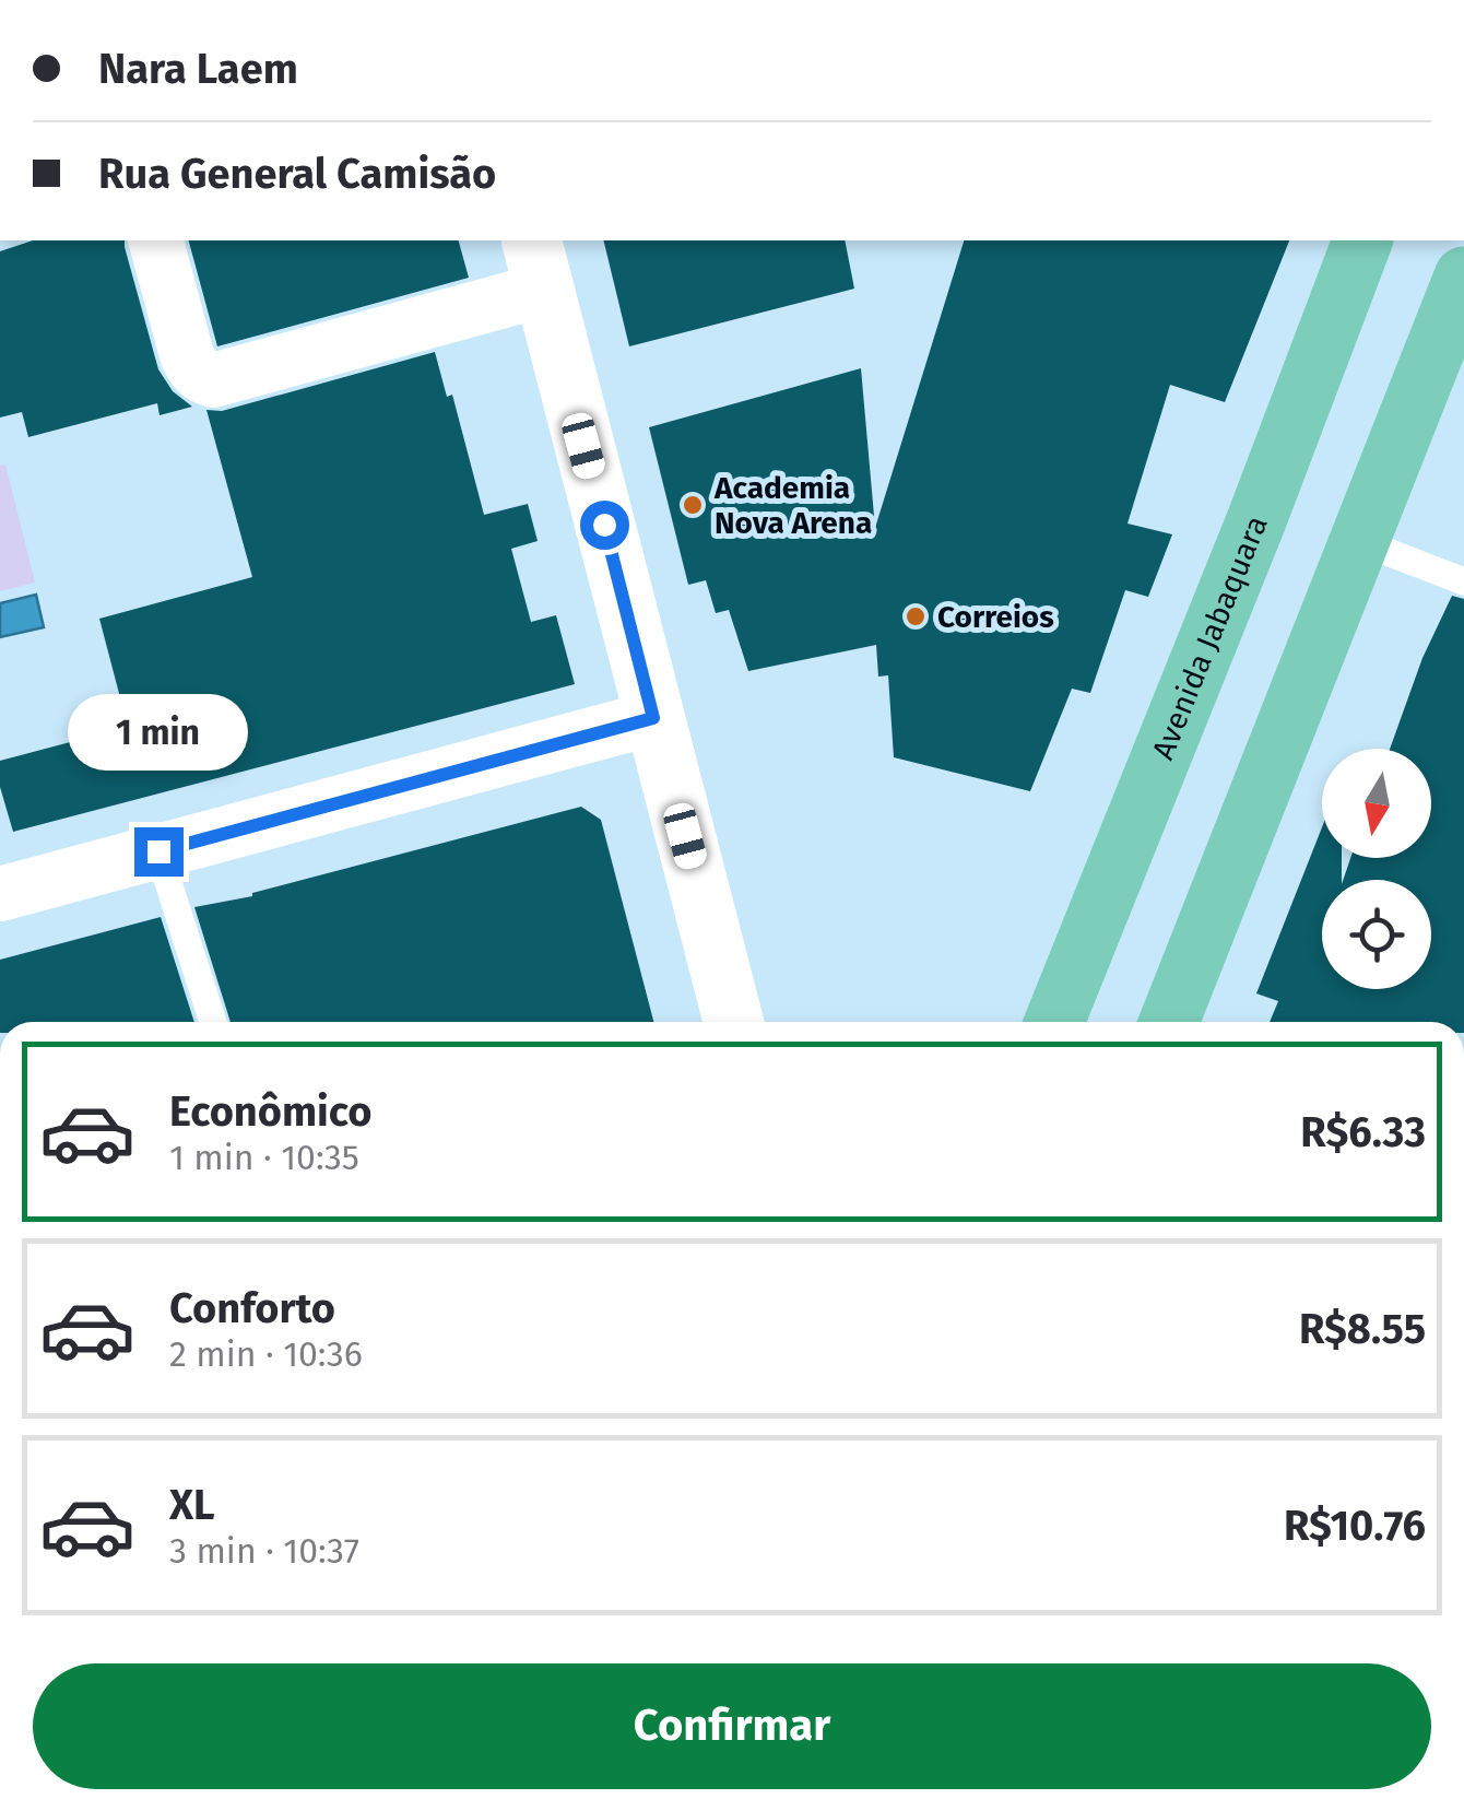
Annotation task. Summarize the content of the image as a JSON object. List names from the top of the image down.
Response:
{
  "streets": {
    "main road": ["Avenida Jabaquara"]
  },
  "places": ["Academia Nova Arena", "Correios"],
  "north": "bottom",
  "page": {
    "banner": ["Nara Laem", "Rua General Camisão"],
    "bubble": "1 min",
    "list": [
      {
        "name": "Econômico",
        "note": "1 min · 10:35",
        "value": "R$6.33"
      },
      {
        "name": "Conforto",
        "note": "2 min · 10:36",
        "value": "R$8.55"
      },
      {
        "name": "XL",
        "note": "3 min · 10:37",
        "value": "R$10.76"
      }
    ],
    "buttons": "Confirmar"
  }
}
